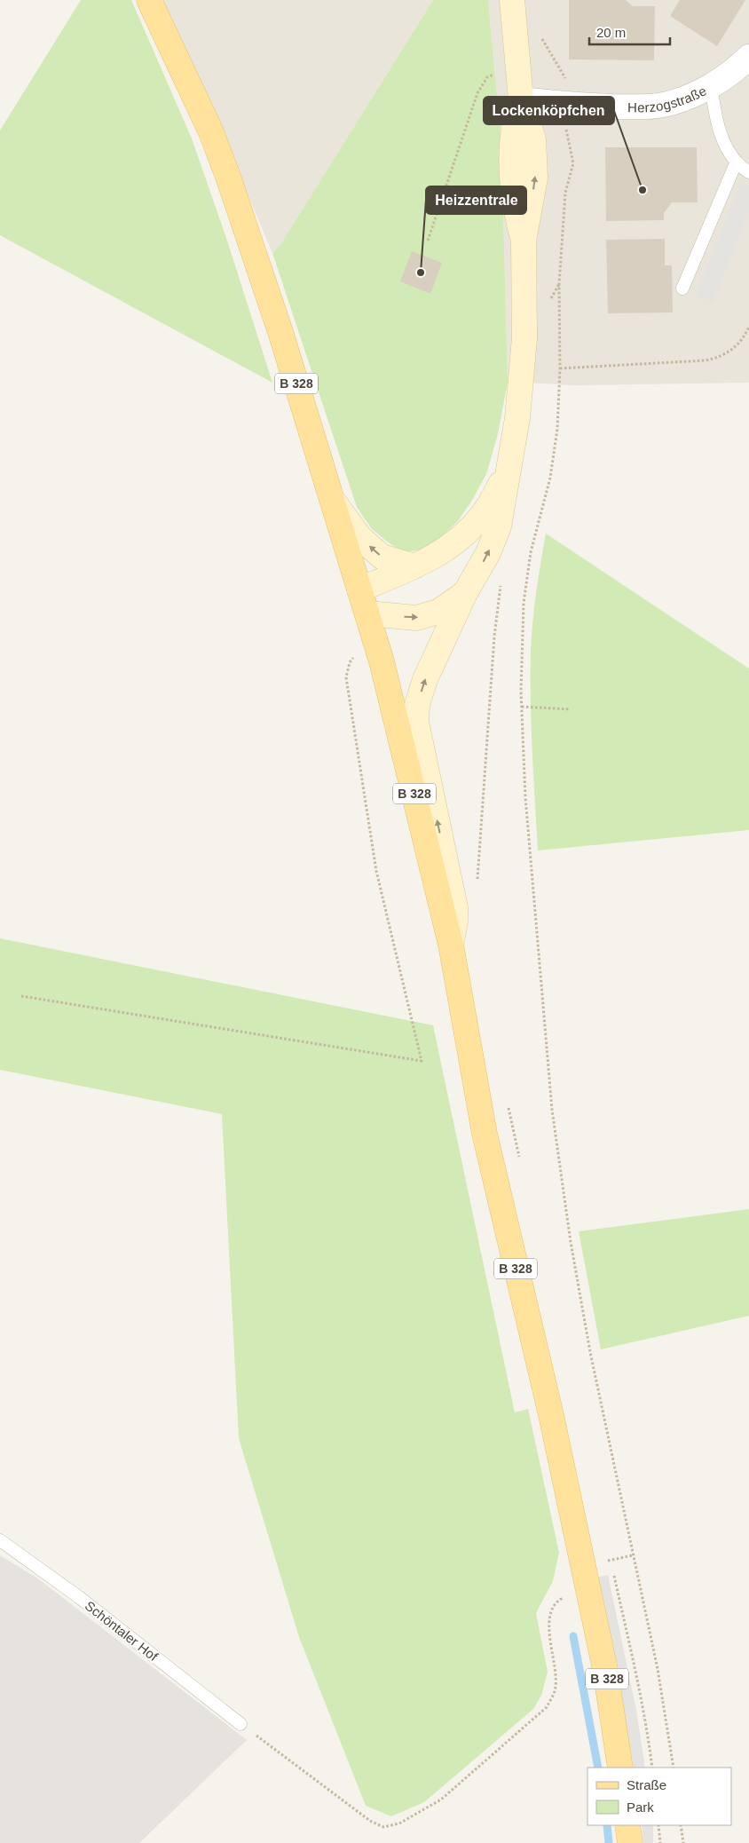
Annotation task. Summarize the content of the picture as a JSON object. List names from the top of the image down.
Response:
{
  "streets": {
    "main road": ["B 328"],
    "street": ["Herzogstraße"],
    "lane": ["Schöntaler Hof"]
  },
  "places": ["Lockenköpfchen", "Heizzentrale"],
  "legend": ["Straße", "Park"],
  "scale_bar": "20 m"
}
